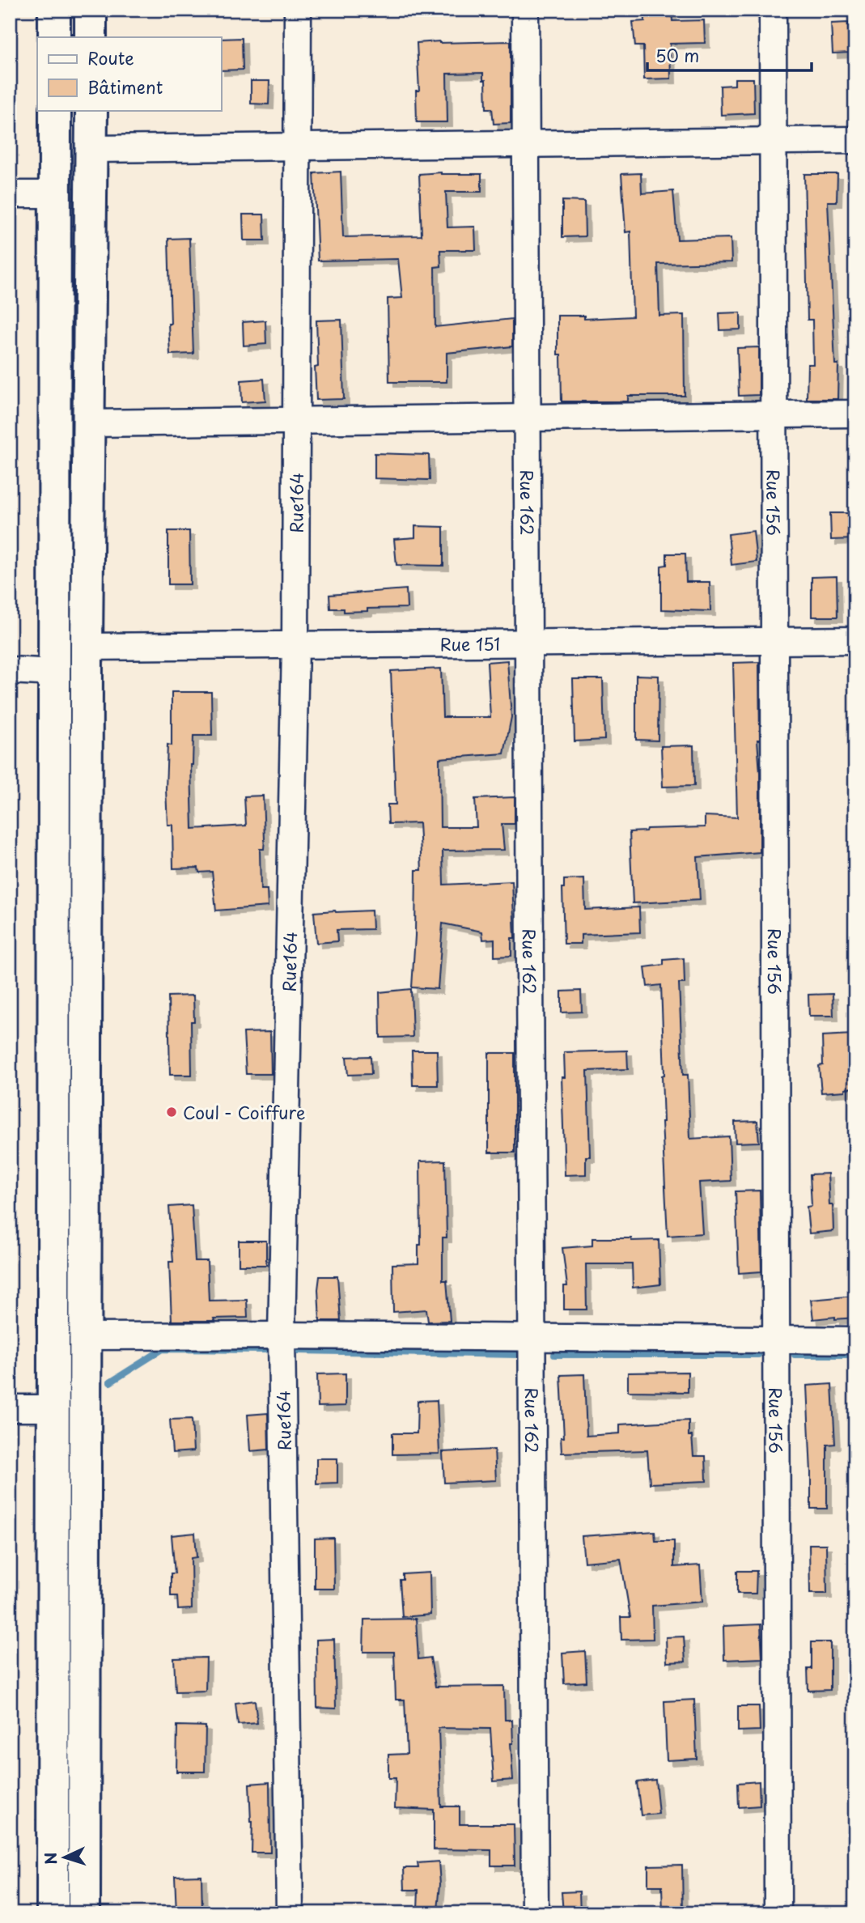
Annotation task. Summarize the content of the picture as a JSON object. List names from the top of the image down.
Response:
{
  "streets": {
    "street": [
      "Rue164",
      "Rue 162",
      "Rue 156",
      "Rue 151"
    ]
  },
  "crossings": [
    ["Rue164", "Rue 151"],
    ["Rue 162", "Rue 151"],
    ["Rue 156", "Rue 151"]
  ],
  "places": ["Coul - Coiffure"],
  "legend": ["Route", "Bâtiment"],
  "scale_bar": "50 m",
  "north": "left"
}
